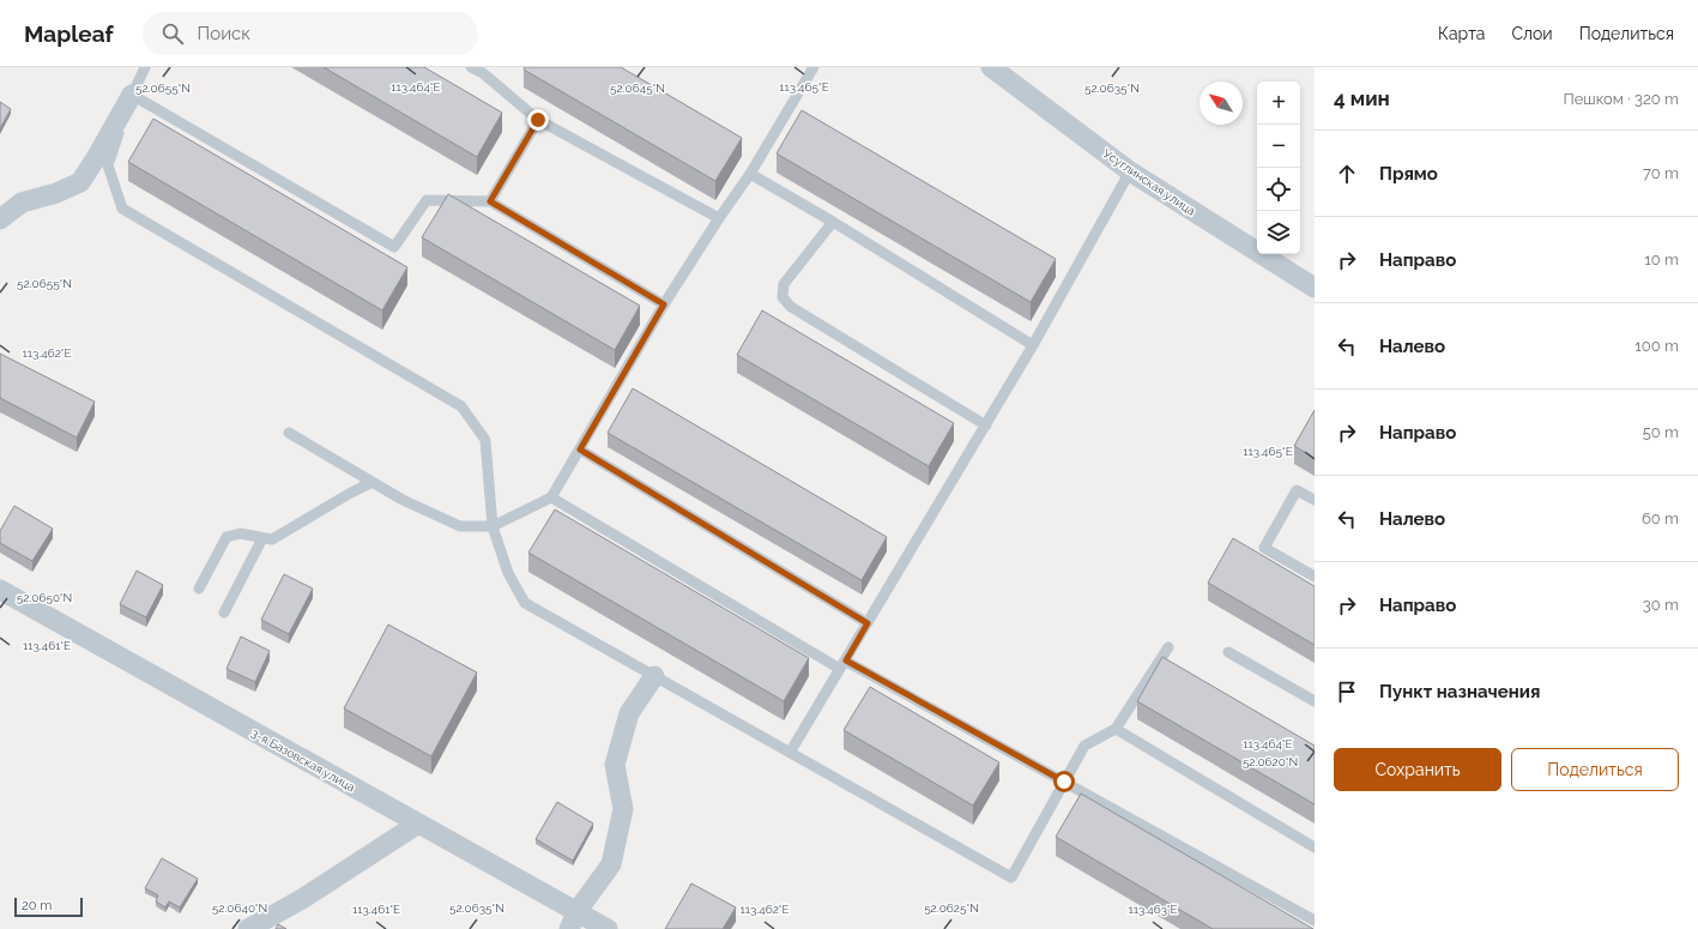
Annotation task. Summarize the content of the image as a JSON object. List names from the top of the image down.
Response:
{
  "streets": {
    "street": ["Усуглинская улица", "3-я Базовская улица"]
  },
  "scale_bar": "20 m",
  "north": "top left",
  "page": {
    "header": "Mapleaf",
    "search": "Поиск",
    "nav": ["Карта", "Слои", "Поделиться"],
    "heading": ["4 мин", "Пешком · 320 m"],
    "map_buttons": ["+", "−"],
    "list": [
      ["Прямо", "70 m"],
      ["Направо", "10 m"],
      ["Налево", "100 m"],
      ["Направо", "50 m"],
      ["Налево", "60 m"],
      ["Направо", "30 m"],
      "Пункт назначения"
    ],
    "buttons": ["Сохранить", "Поделиться"],
    "scale": "20 m"
  },
  "coordinates": [
    "113.464°E",
    "113.465°E",
    "52.0655°N",
    "52.0645°N",
    "52.0635°N",
    "113.462°E",
    "52.0650°N",
    "113.461°E",
    "52.0620°N",
    "52.0640°N",
    "52.0625°N",
    "113.463°E"
  ]
}
